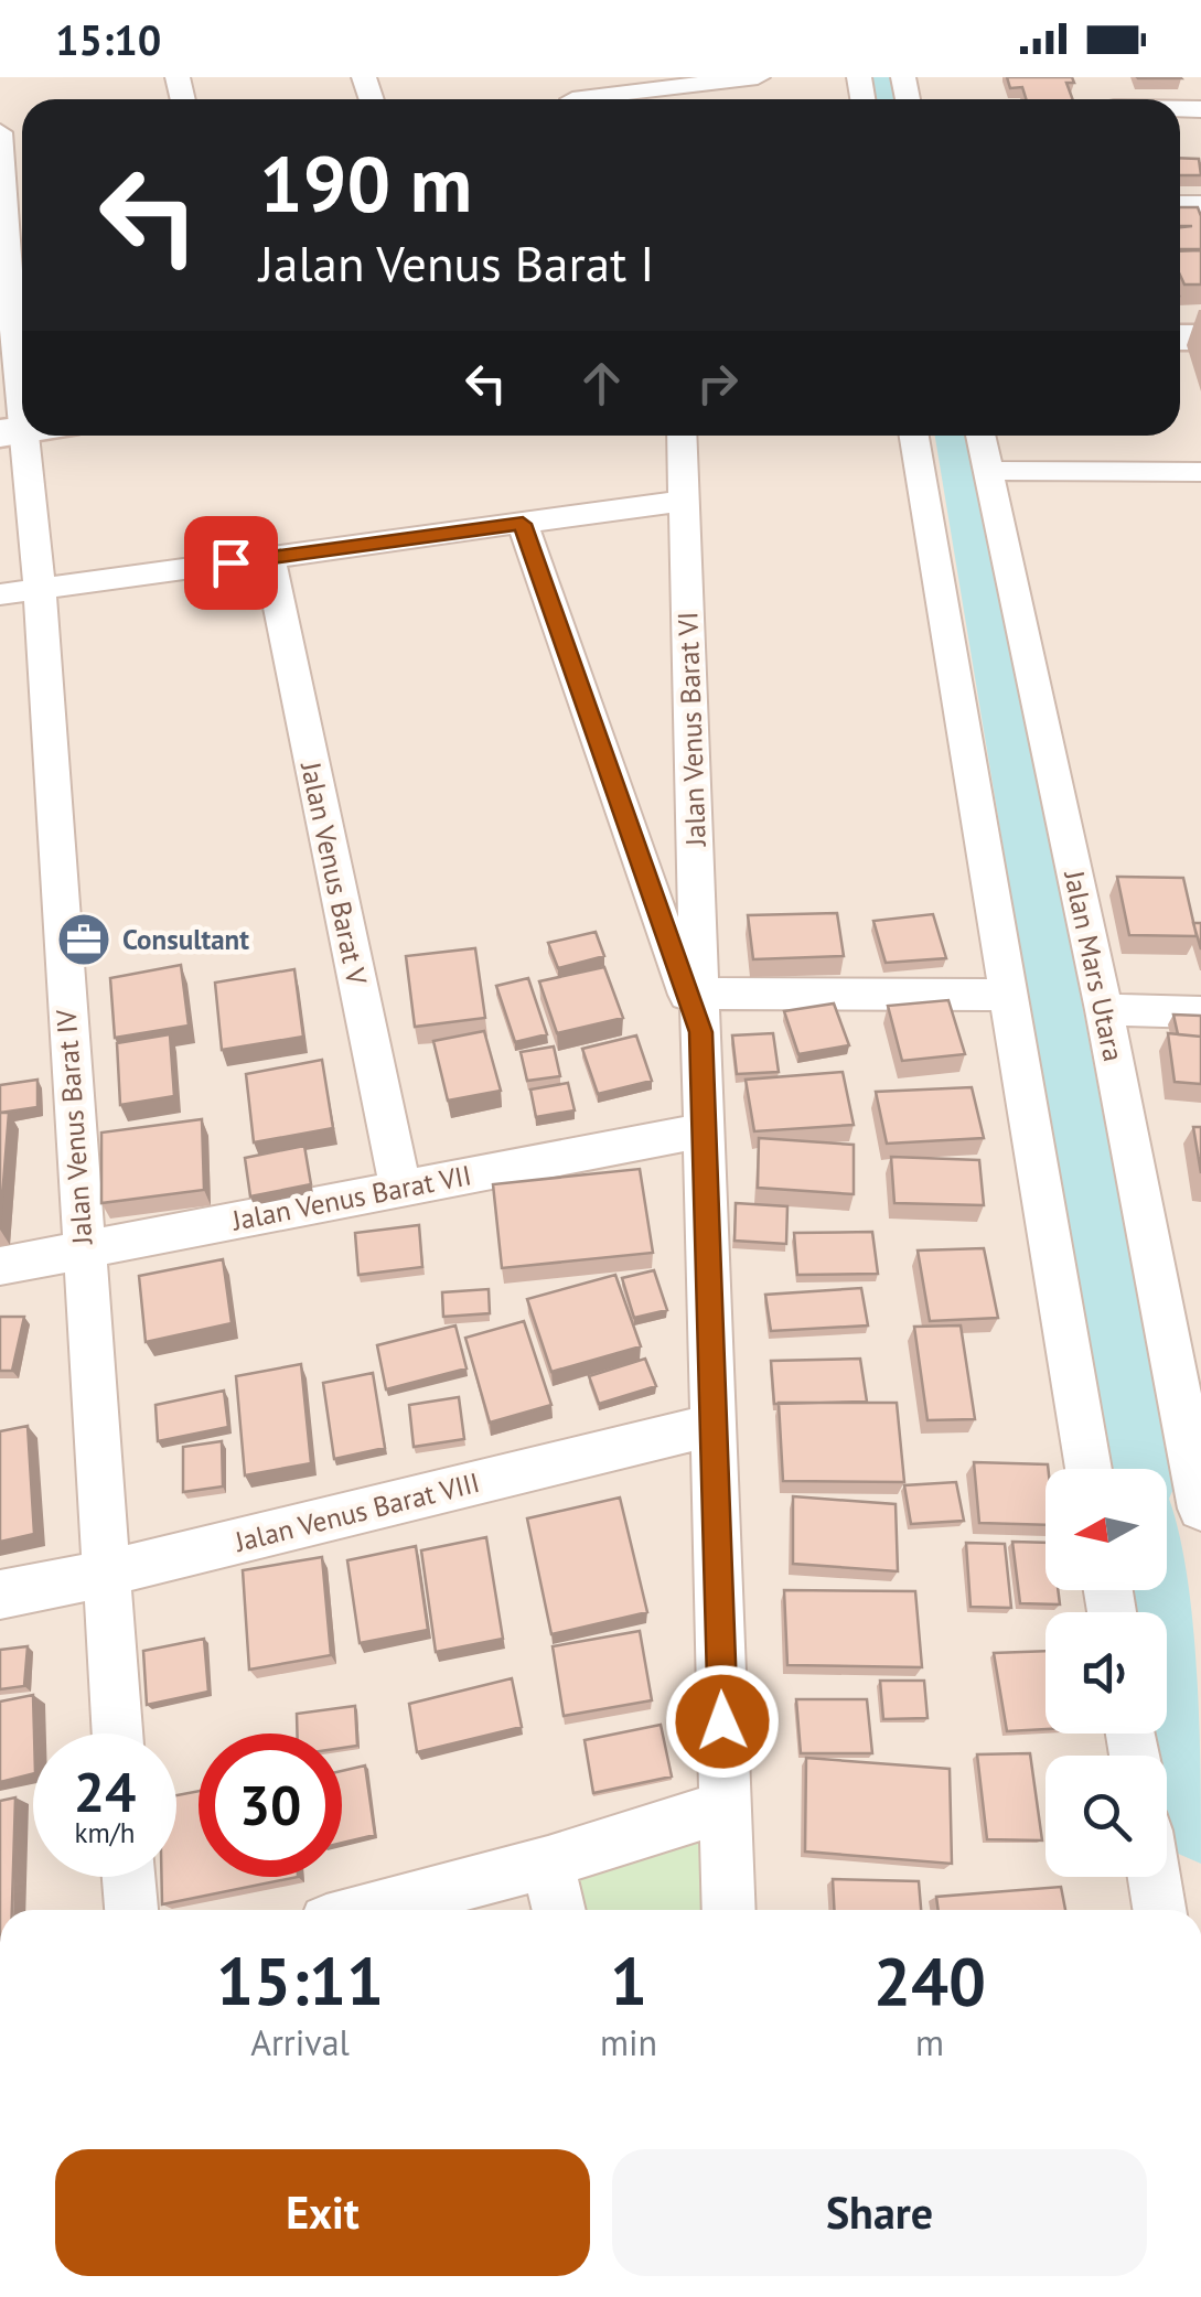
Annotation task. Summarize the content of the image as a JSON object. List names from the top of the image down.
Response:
{
  "streets": {
    "street": [
      "Jalan Venus Barat VI",
      "Jalan Venus Barat V",
      "Jalan Mars Utara",
      "Jalan Venus Barat IV",
      "Jalan Venus Barat VII",
      "Jalan Venus Barat VIII"
    ]
  },
  "crossings": [
    ["Jalan Venus Barat VI", "Jalan Venus Barat VII"],
    ["Jalan Venus Barat VI", "Jalan Venus Barat VIII"],
    ["Jalan Venus Barat V", "Jalan Venus Barat VII"],
    ["Jalan Venus Barat IV", "Jalan Venus Barat VII"],
    ["Jalan Venus Barat IV", "Jalan Venus Barat VIII"]
  ],
  "places": {
    "office": ["Consultant"]
  },
  "north": "left",
  "page": {
    "status": "15:10",
    "turn": ["190 m", "Jalan Venus Barat I"],
    "speed": "24 km/h",
    "limit": "30",
    "eta": [
      "15:11",
      "Arrival",
      "1",
      "min",
      "240",
      "m"
    ],
    "buttons": ["Exit", "Share"]
  }
}
